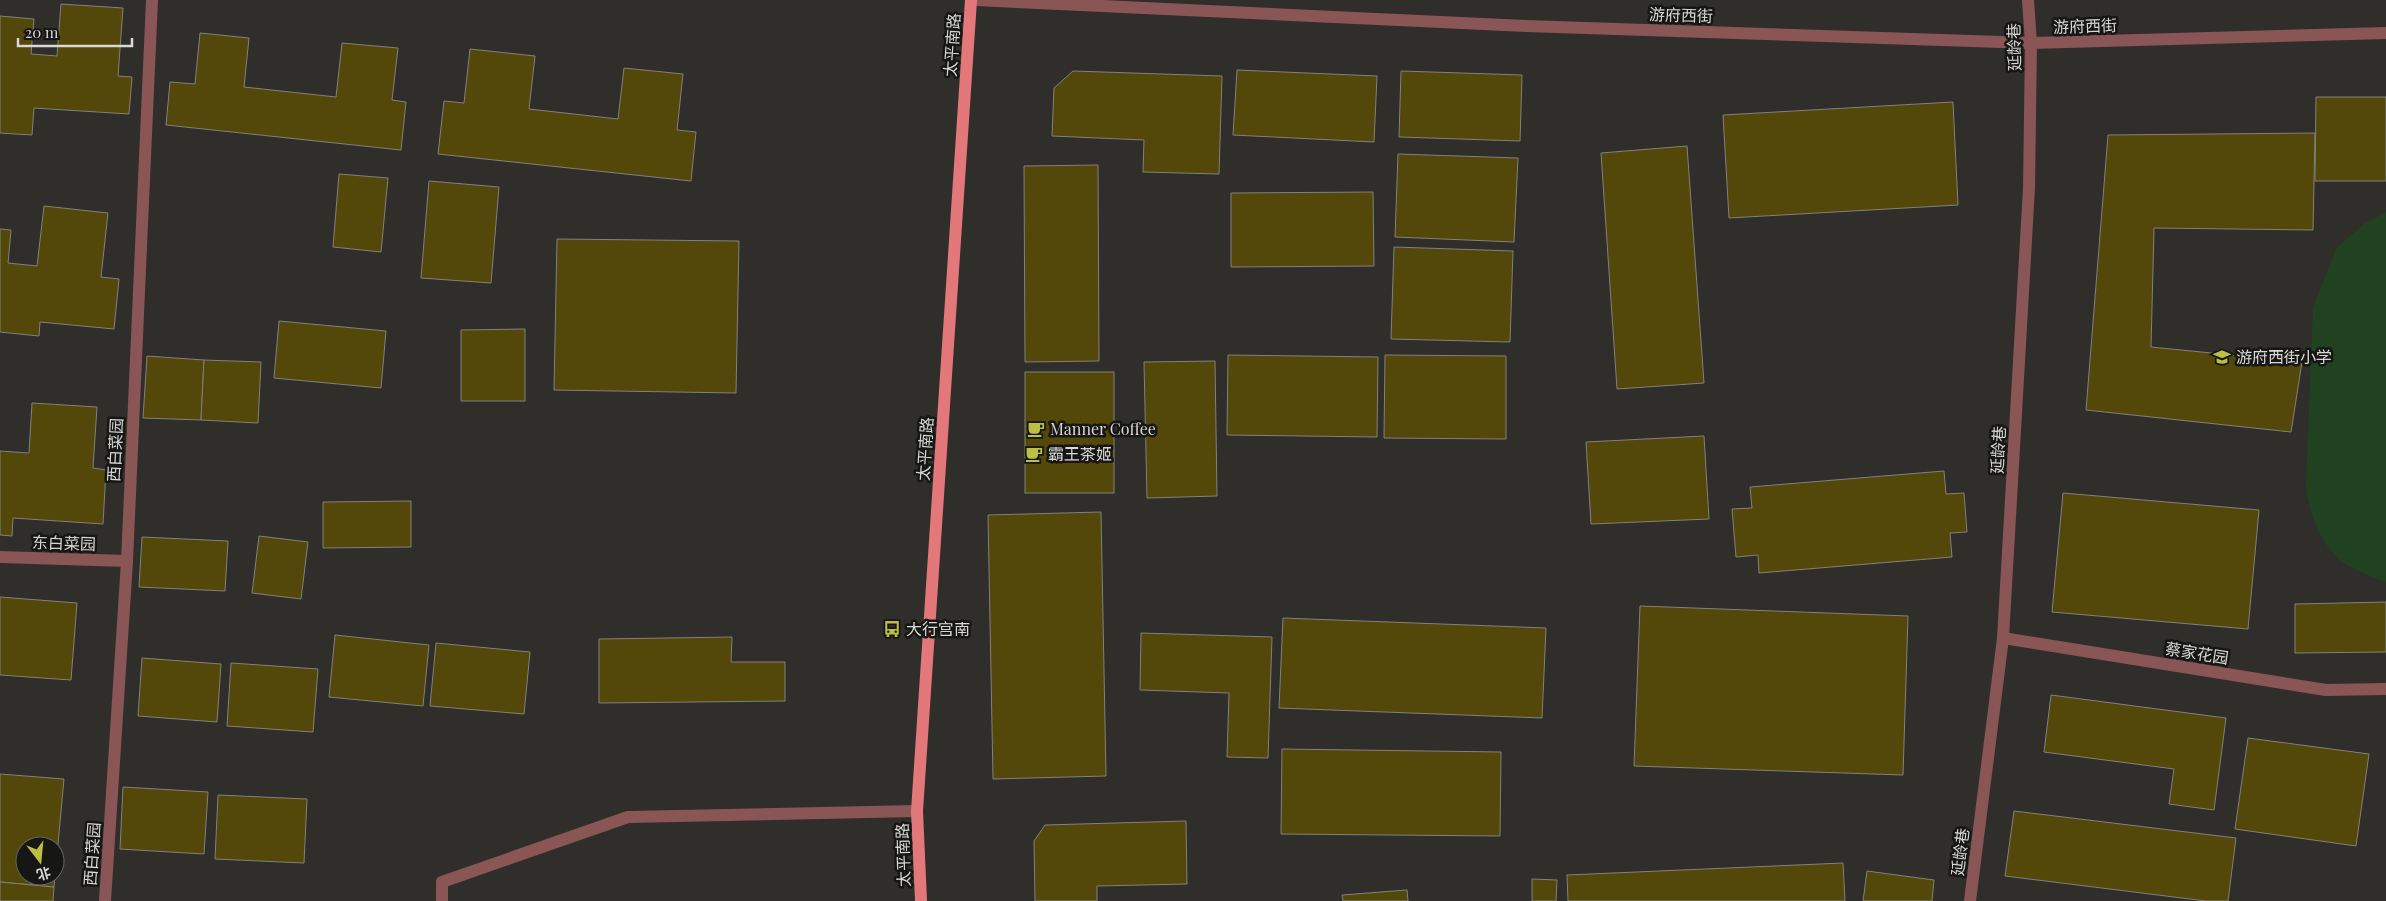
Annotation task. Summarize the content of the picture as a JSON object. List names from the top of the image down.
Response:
{
  "streets": {
    "main road": ["太平南路"],
    "street": [
      "游府西街",
      "延龄巷",
      "西白菜园",
      "东白菜园",
      "蔡家花园"
    ]
  },
  "crossings": [
    ["游府西街", "延龄巷"],
    ["延龄巷", "蔡家花园"],
    ["西白菜园", "东白菜园"]
  ],
  "places": {
    "school or university": ["游府西街小学"],
    "cafe": ["Manner Coffee", "霸王茶姬"],
    "bus stop": ["大行宫南"]
  },
  "scale_bar": "20 m",
  "north": "bottom"
}
